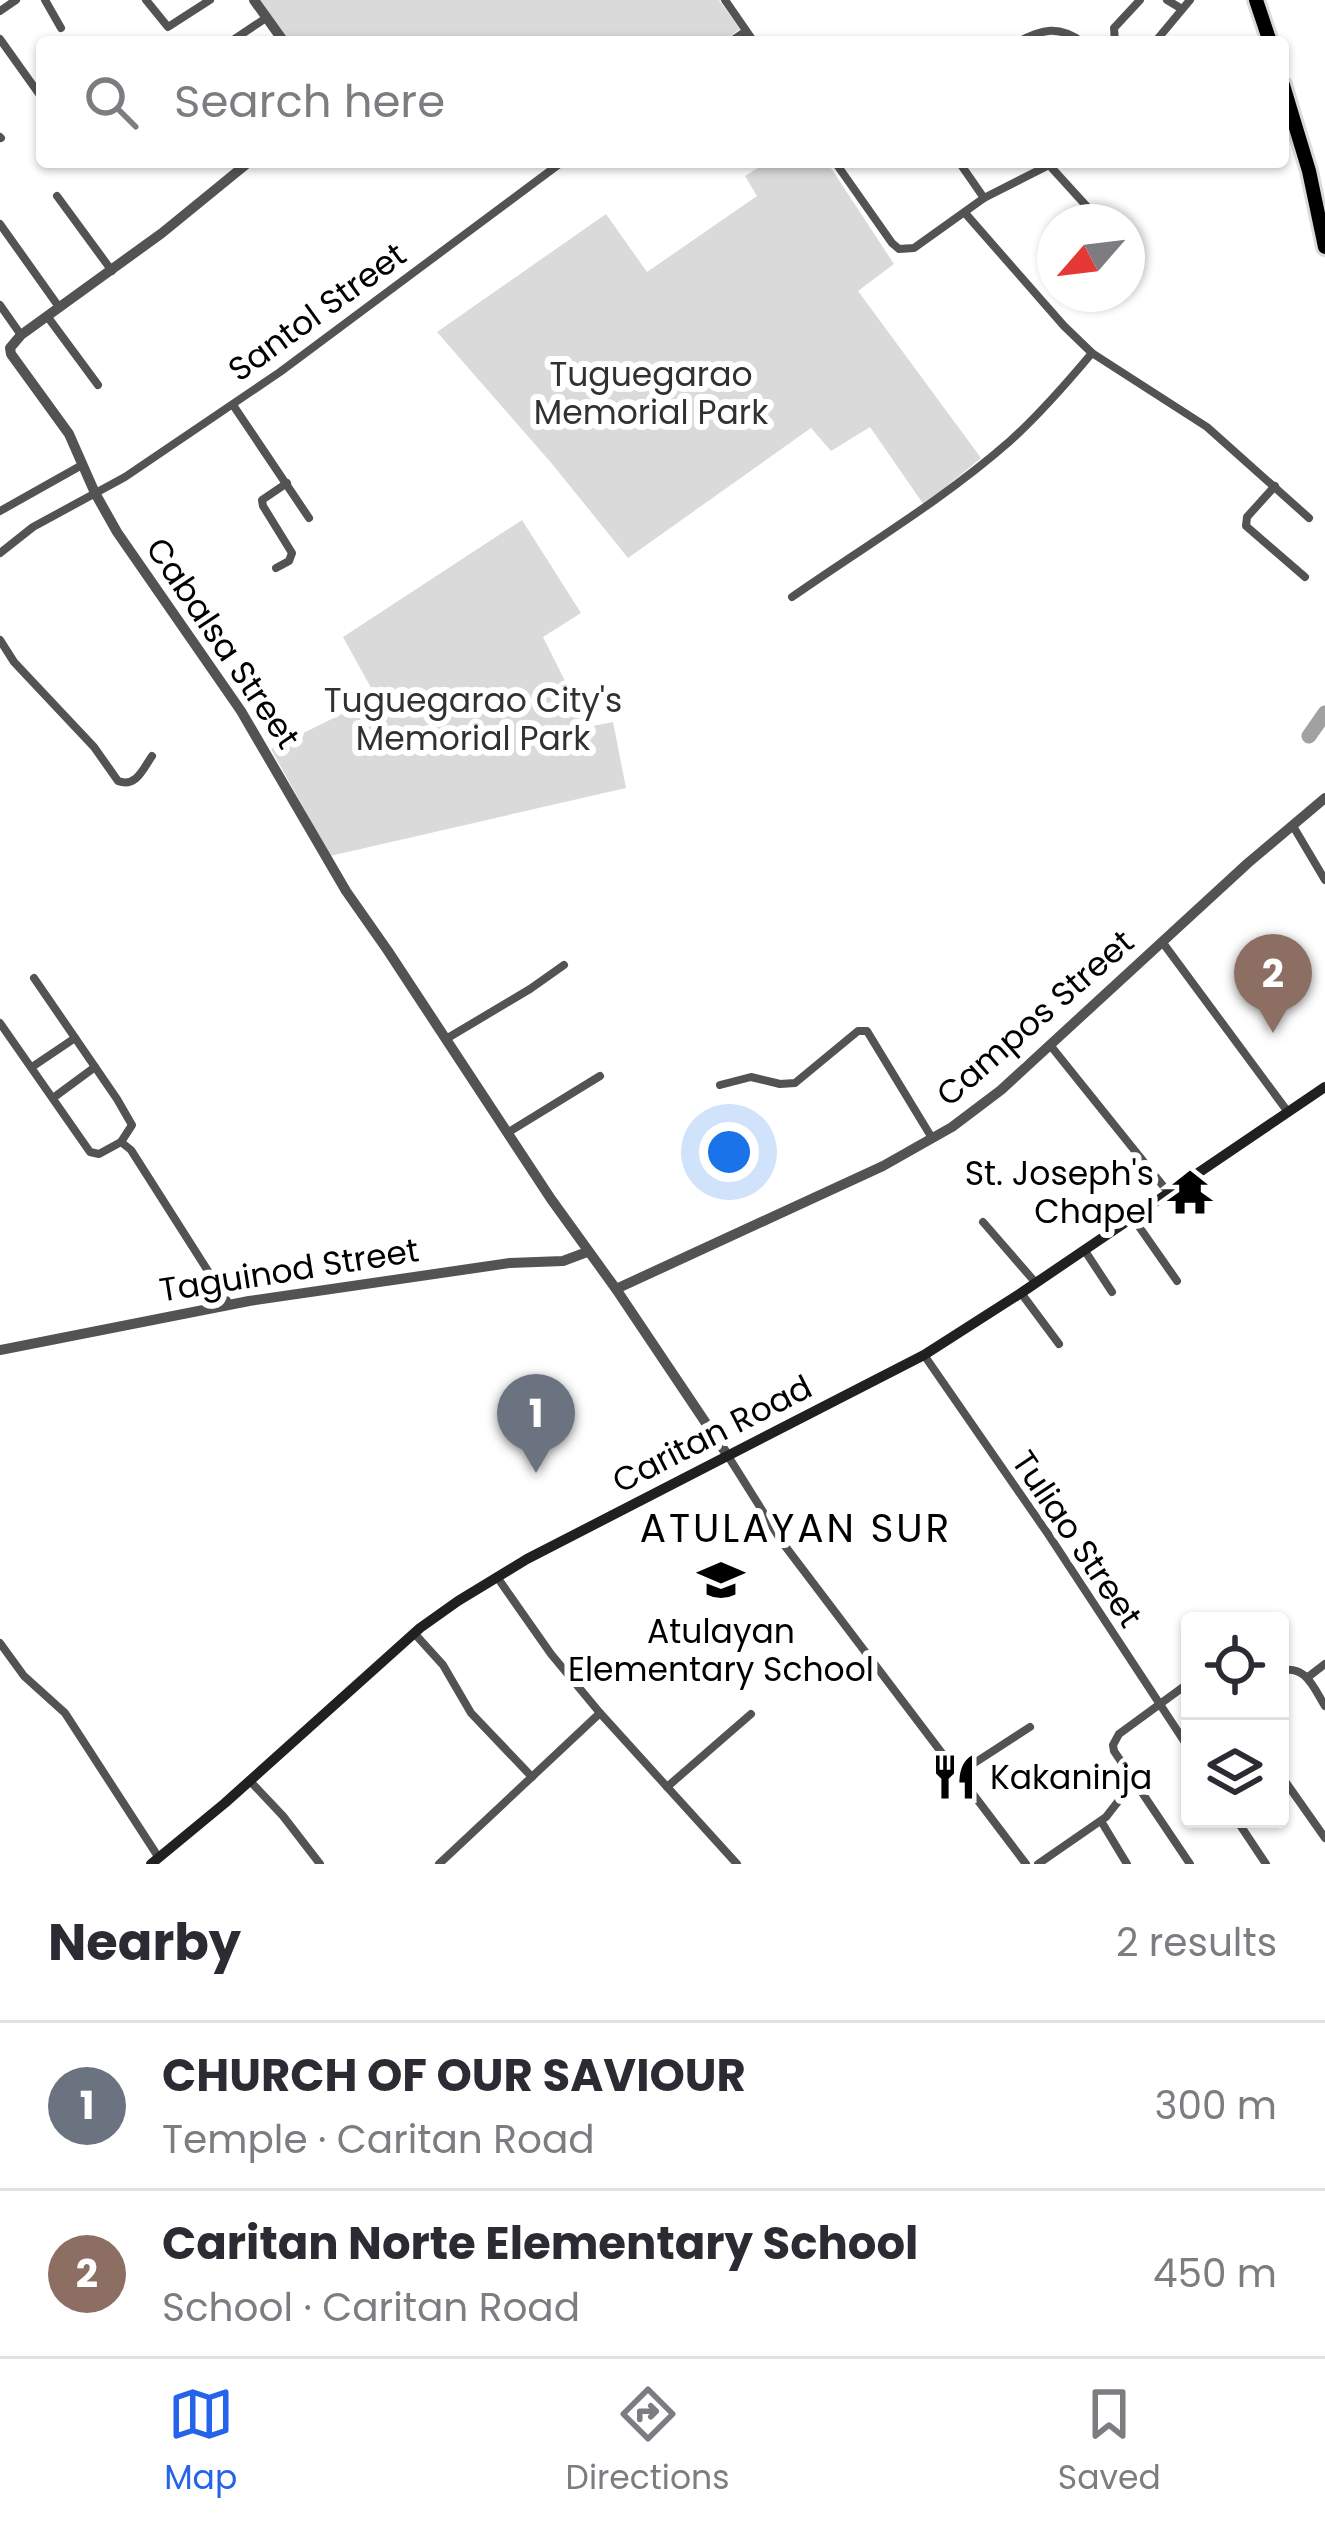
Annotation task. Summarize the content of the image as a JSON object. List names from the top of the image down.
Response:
{
  "streets": {
    "main road": ["Caritan Road"],
    "street": [
      "Santol Street",
      "Cabalsa Street",
      "Campos Street",
      "Taguinod Street",
      "Tuliao Street"
    ]
  },
  "crossings": [
    ["Santol Street", "Cabalsa Street"],
    ["Cabalsa Street", "Campos Street"],
    ["Cabalsa Street", "Taguinod Street"],
    ["Cabalsa Street", "Caritan Road"],
    ["Caritan Road", "Tuliao Street"]
  ],
  "districts": ["ATULAYAN SUR"],
  "parks": ["Tuguegarao Memorial Park", "Tuguegarao City's Memorial Park"],
  "places": {
    "temple": ["St. Joseph's Chapel"],
    "school or university": ["Atulayan Elementary School"],
    "restaurant": ["Kakaninja"]
  },
  "north": "bottom left",
  "page": {
    "search": "Search here",
    "pins": ["2", "1"],
    "heading": ["Nearby", "2 results"],
    "list": [
      {
        "mark": "1",
        "name": "CHURCH OF OUR SAVIOUR",
        "note": "Temple · Caritan Road",
        "value": "300 m"
      },
      {
        "mark": "2",
        "name": "Caritan Norte Elementary School",
        "note": "School · Caritan Road",
        "value": "450 m"
      }
    ],
    "nav": ["Map", "Directions", "Saved"]
  }
}
